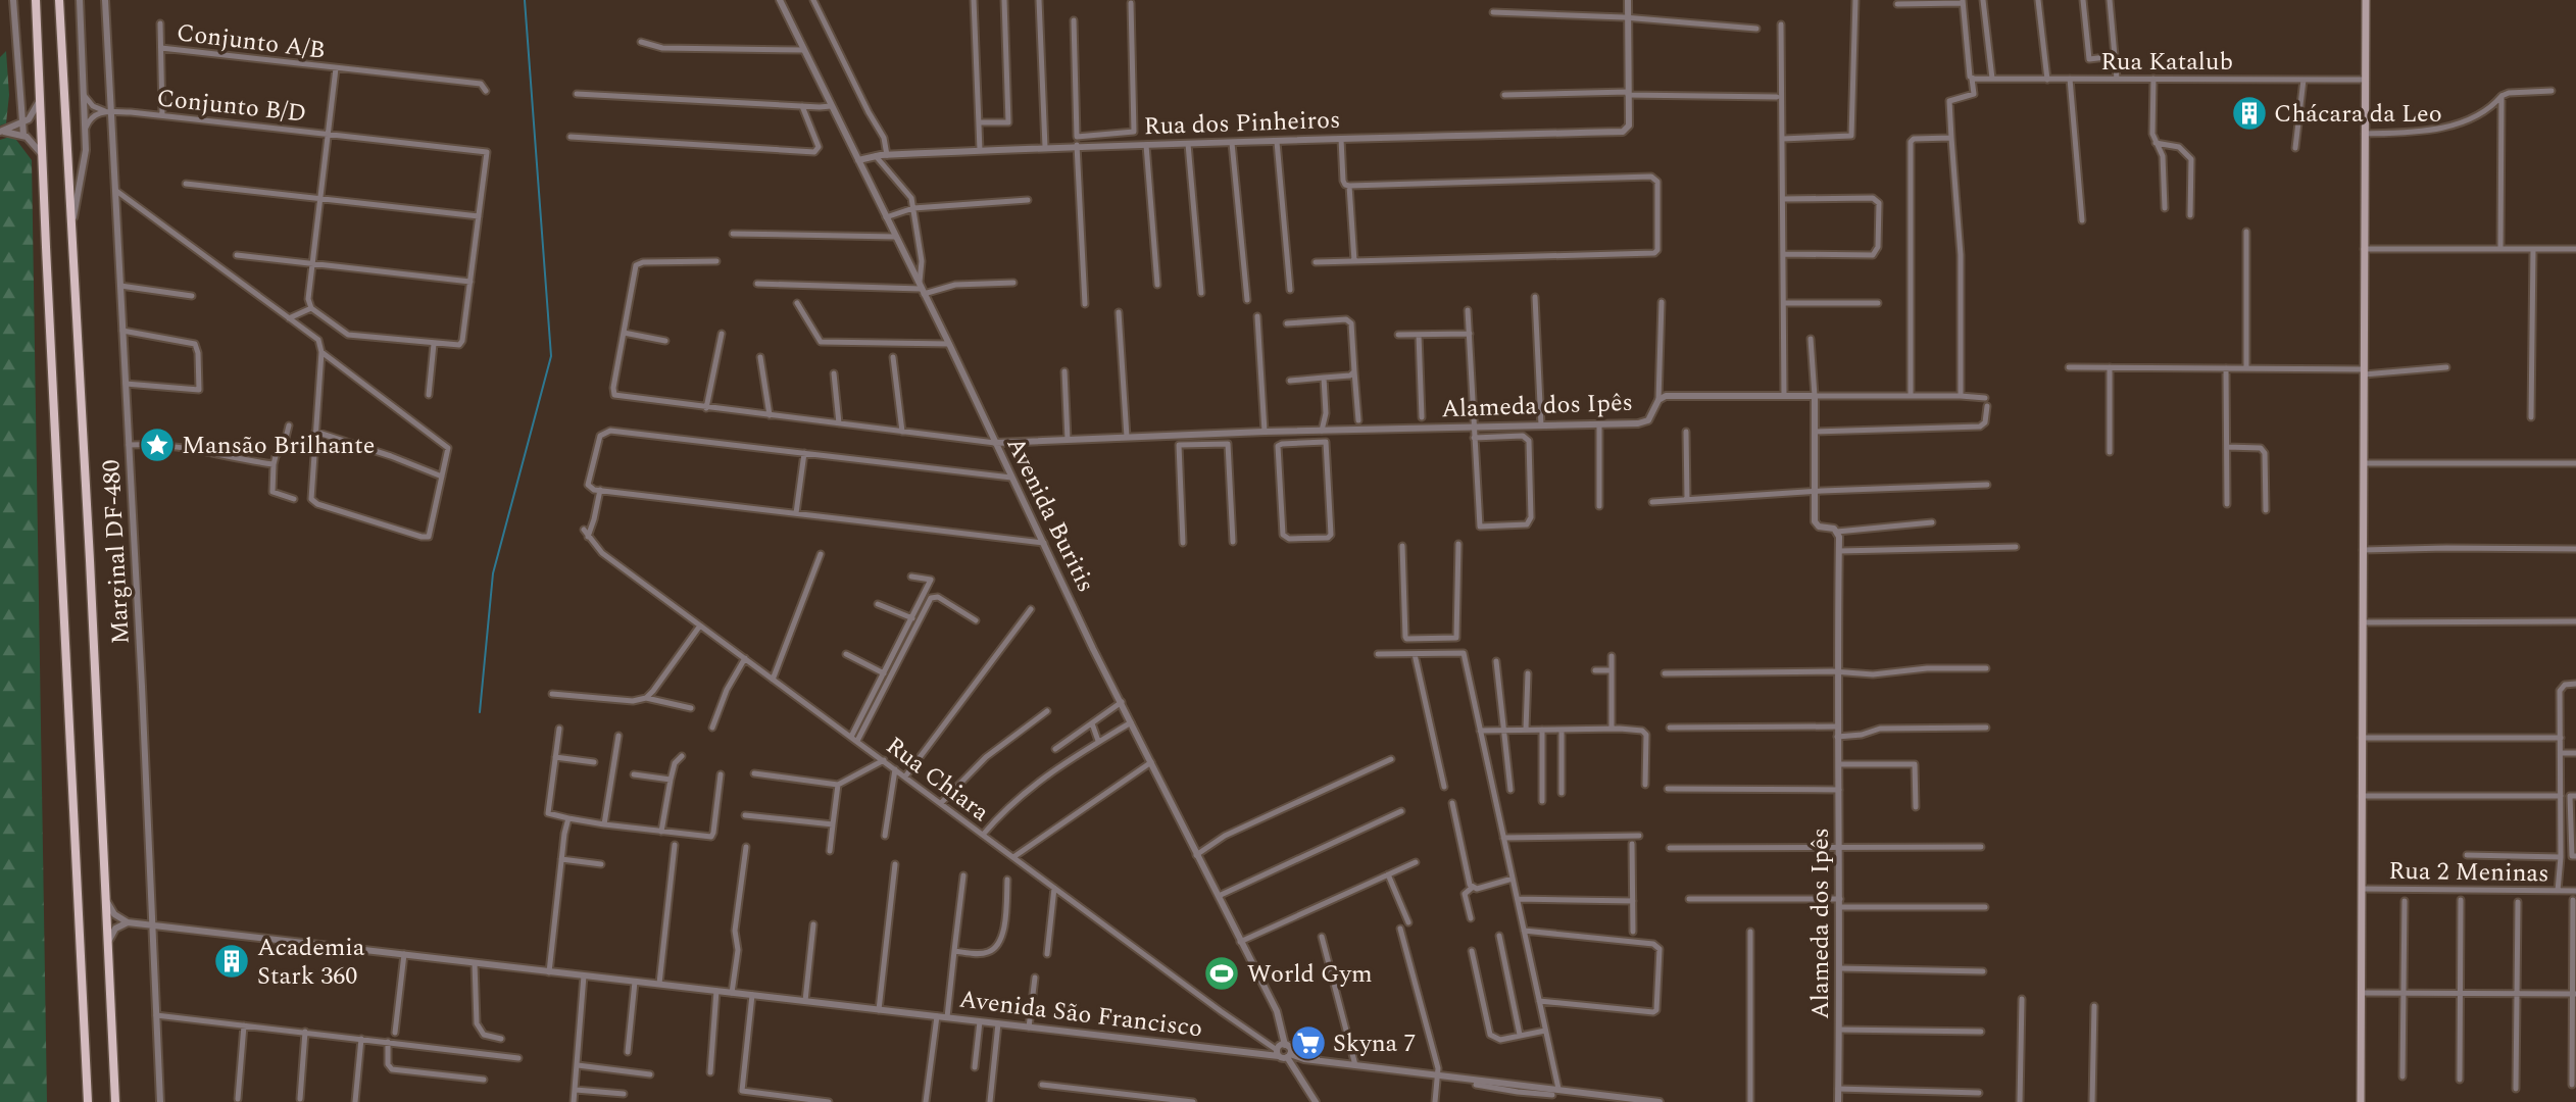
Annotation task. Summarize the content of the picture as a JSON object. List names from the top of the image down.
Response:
{
  "streets": {
    "street": [
      "Conjunto A/B",
      "Rua Katalub",
      "Conjunto B/D",
      "Rua dos Pinheiros",
      "Alameda dos Ipês",
      "Avenida Buritis",
      "Marginal DF-480",
      "Rua Chiara",
      "Rua 2 Meninas",
      "Avenida São Francisco"
    ]
  },
  "crossings": [
    ["Conjunto B/D", "Marginal DF-480"],
    ["Rua dos Pinheiros", "Avenida Buritis"],
    ["Alameda dos Ipês", "Avenida Buritis"],
    ["Avenida Buritis", "Avenida São Francisco"],
    ["Marginal DF-480", "Avenida São Francisco"],
    ["Rua Chiara", "Avenida São Francisco"]
  ],
  "places": {
    "building": ["Chácara da Leo", "Academia Stark 360"],
    "place": ["Mansão Brilhante"],
    "sports": ["World Gym"],
    "supermarket": ["Skyna 7"]
  }
}
